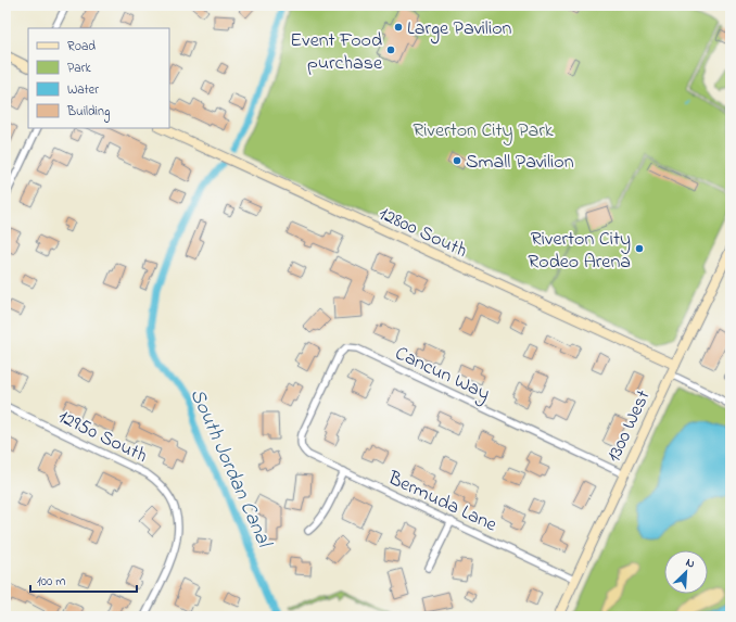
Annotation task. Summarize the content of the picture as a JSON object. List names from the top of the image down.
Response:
{
  "streets": {
    "street": [
      "12800 South",
      "Cancun Way",
      "1300 West",
      "12950 South",
      "Bermuda Lane"
    ]
  },
  "crossings": [
    ["12800 South", "1300 West"],
    ["Cancun Way", "1300 West"],
    ["Cancun Way", "Bermuda Lane"],
    ["1300 West", "Bermuda Lane"]
  ],
  "water": ["South Jordan Canal"],
  "parks": ["Riverton City Park"],
  "places": [
    "Large Pavilion",
    "Event Food purchase",
    "Small Pavilion",
    "Riverton City Rodeo Arena"
  ],
  "legend": [
    "Road",
    "Park",
    "Water",
    "Building"
  ],
  "scale_bar": "100 m",
  "north": "top right"
}
